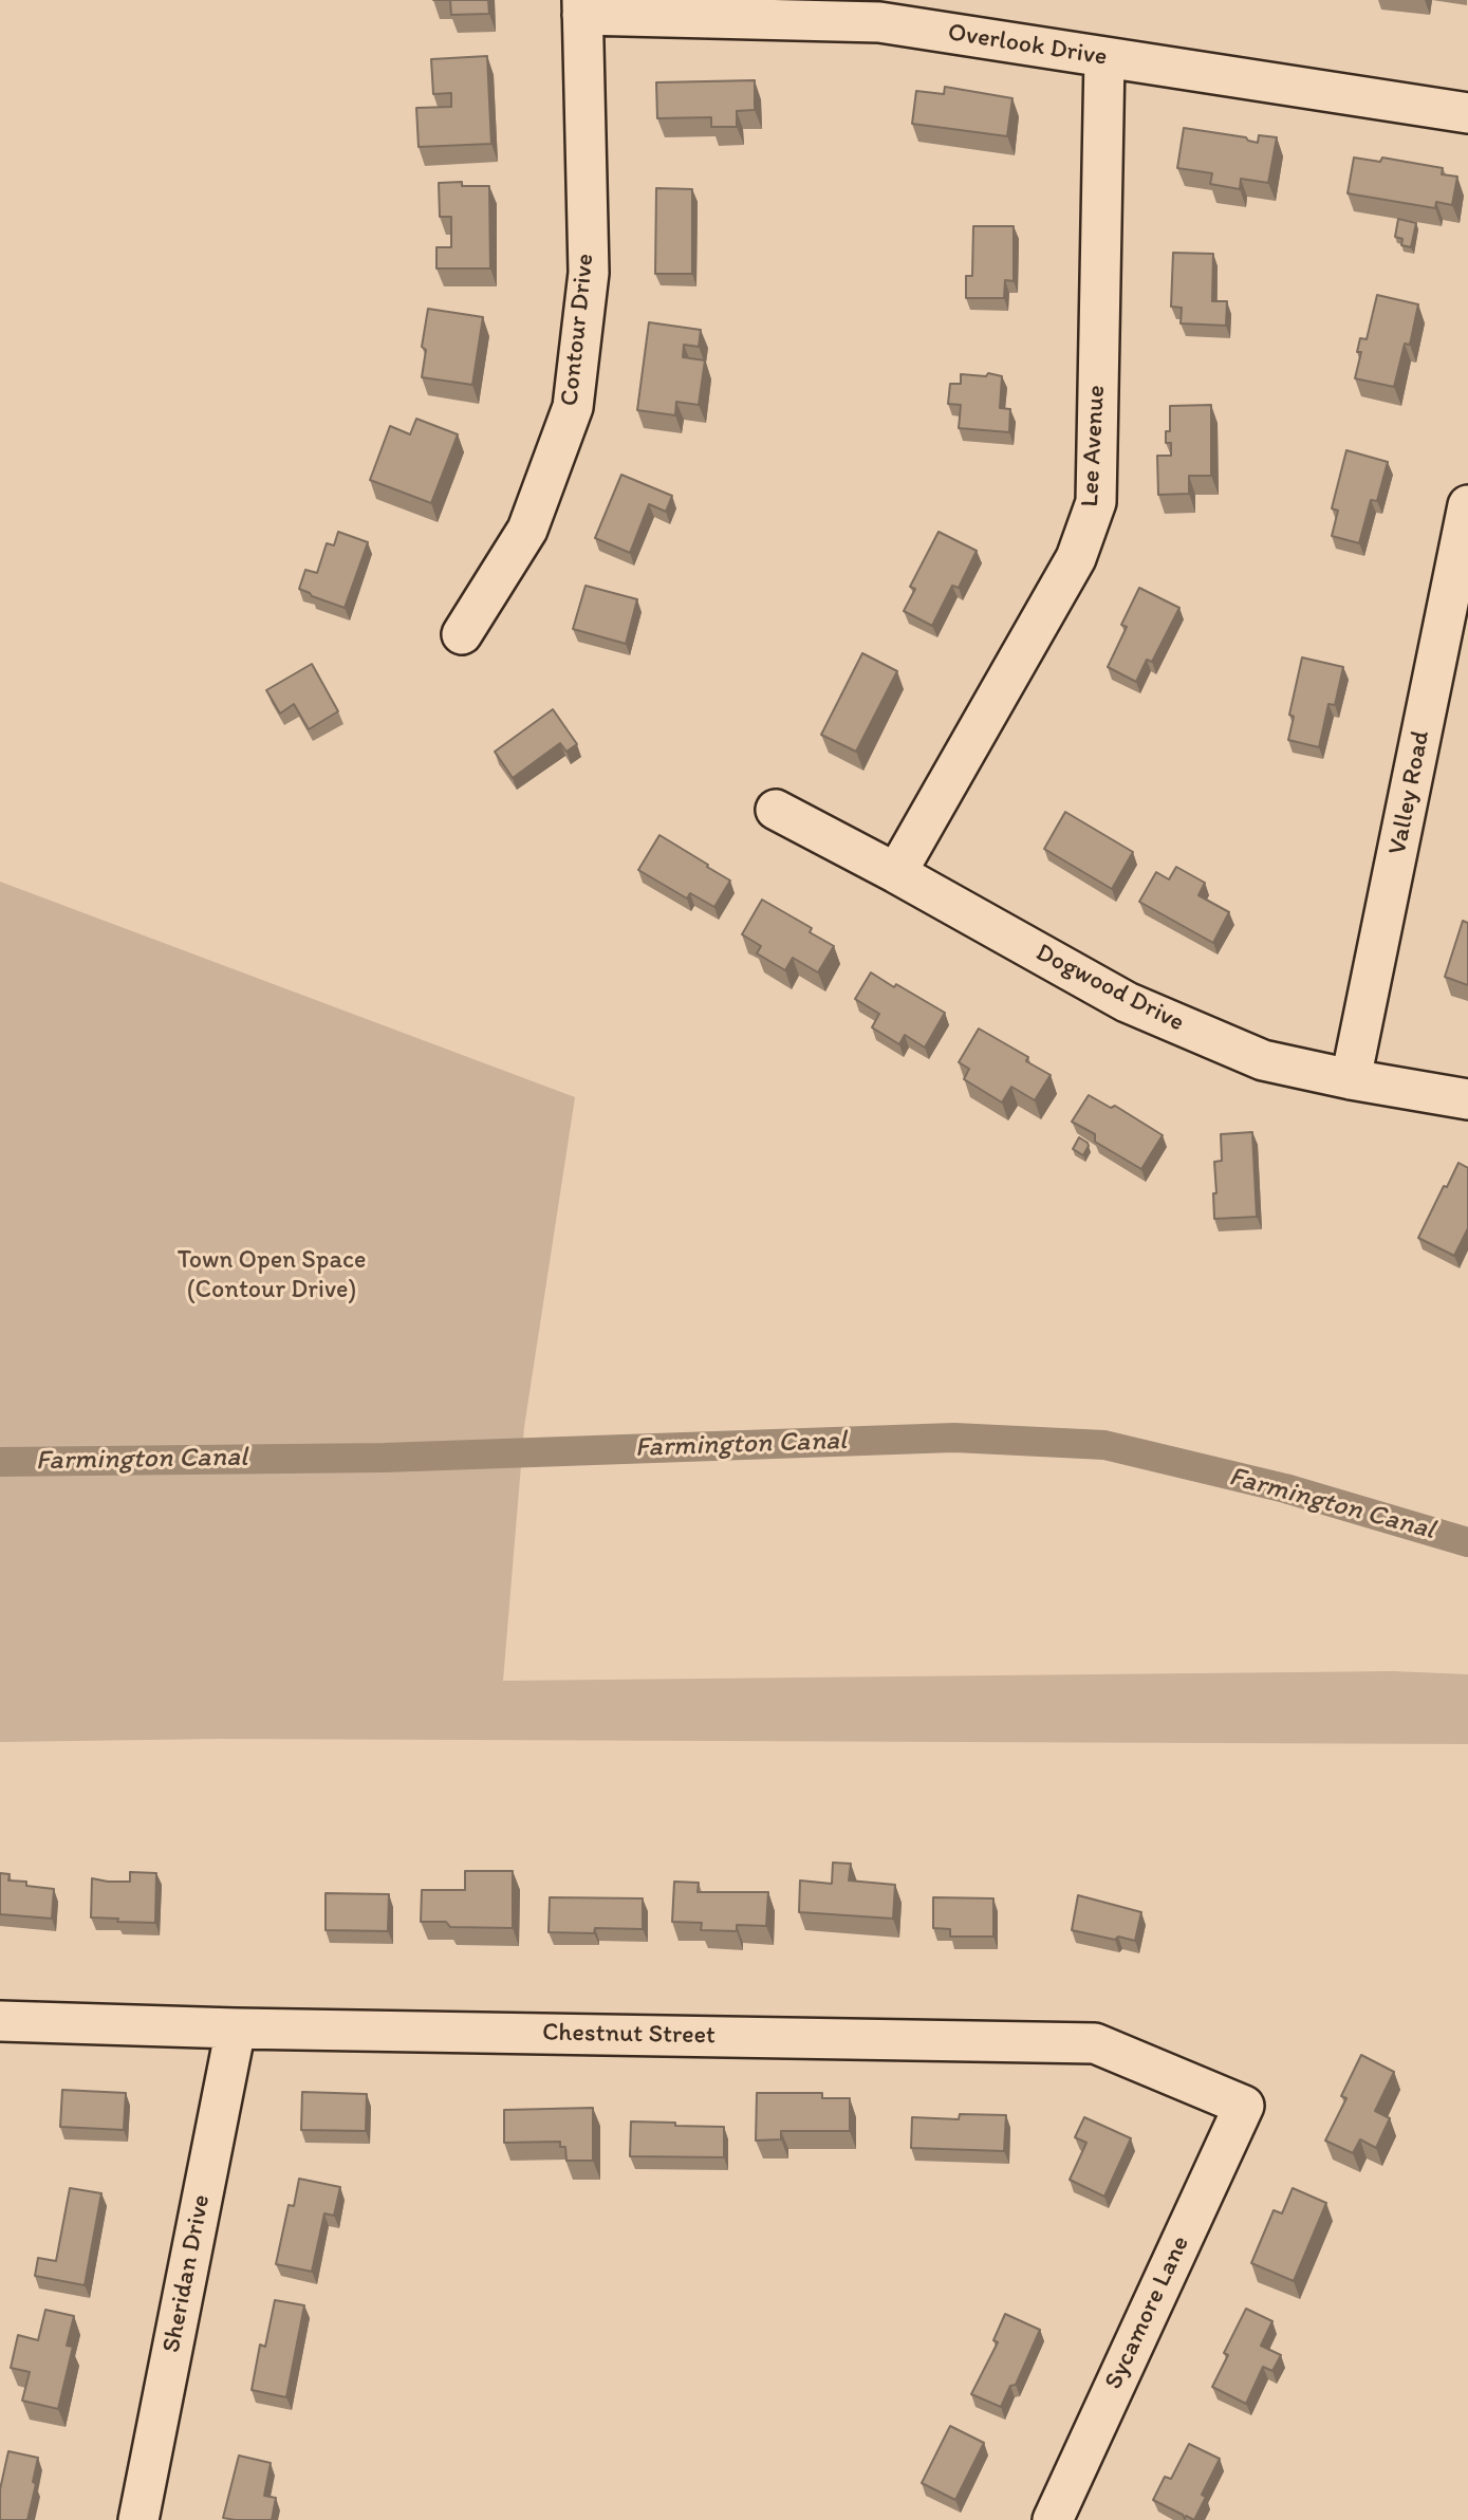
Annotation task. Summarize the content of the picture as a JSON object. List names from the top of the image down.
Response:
{
  "streets": {
    "street": [
      "Overlook Drive",
      "Contour Drive",
      "Lee Avenue",
      "Valley Road",
      "Dogwood Drive",
      "Chestnut Street",
      "Sheridan Drive",
      "Sycamore Lane"
    ]
  },
  "crossings": [
    ["Overlook Drive", "Contour Drive"],
    ["Overlook Drive", "Lee Avenue"],
    ["Lee Avenue", "Dogwood Drive"],
    ["Valley Road", "Dogwood Drive"],
    ["Chestnut Street", "Sheridan Drive"],
    ["Chestnut Street", "Sycamore Lane"]
  ],
  "water": ["Farmington Canal"],
  "parks": ["Town Open Space (Contour Drive)"]
}
